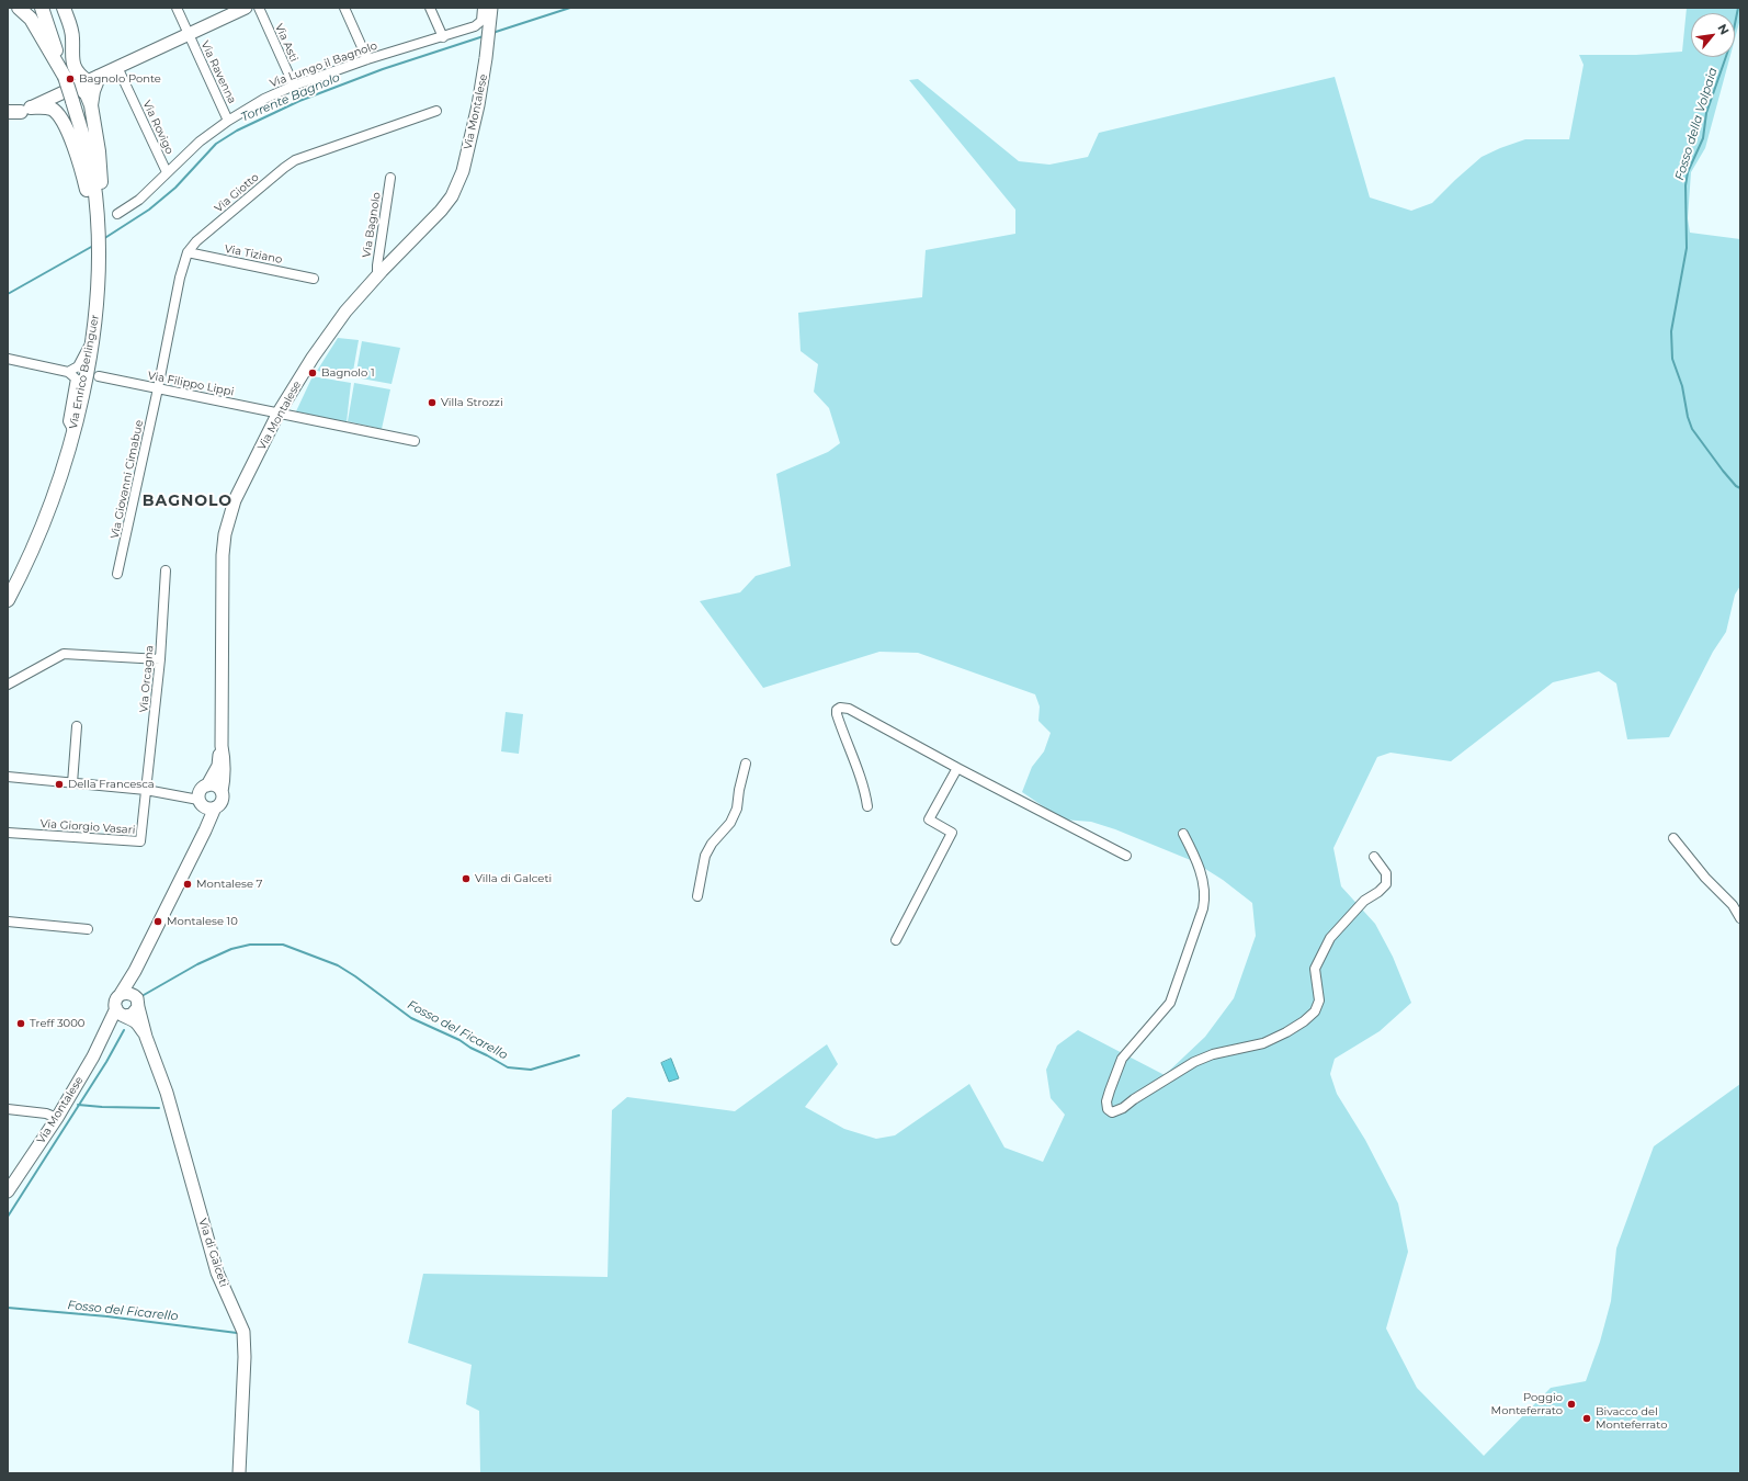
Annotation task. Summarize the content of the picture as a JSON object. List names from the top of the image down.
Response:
{
  "streets": {
    "main road": ["Via Enrico Berlinguer"],
    "street": [
      "Via Asti",
      "Via Lungo il Bagnolo",
      "Via Ravenna",
      "Via Montalese",
      "Via Rovigo",
      "Via Giotto",
      "Via Bagnolo",
      "Via Tiziano",
      "Via Filippo Lippi",
      "Via Giovanni Cimabue",
      "Via Orcagna",
      "Via Giorgio Vasari",
      "Via di Galceti"
    ]
  },
  "crossings": [
    ["Via Asti", "Via Lungo il Bagnolo"],
    ["Via Lungo il Bagnolo", "Via Ravenna"],
    ["Via Lungo il Bagnolo", "Via Rovigo"],
    ["Via Montalese", "Via Bagnolo"],
    ["Via Montalese", "Via Filippo Lippi"],
    ["Via Montalese", "Via di Galceti"],
    ["Via Giotto", "Via Tiziano"],
    ["Via Giotto", "Via Filippo Lippi"],
    ["Via Giotto", "Via Giovanni Cimabue"],
    ["Via Filippo Lippi", "Via Giovanni Cimabue"],
    ["Via Orcagna", "Via Giorgio Vasari"]
  ],
  "districts": ["BAGNOLO"],
  "water": ["Torrente Bagnolo", "Fosso della Volpaia", "Fosso del Ficarello"],
  "places": [
    "Bagnolo Ponte",
    "Bagnolo 1",
    "Villa Strozzi",
    "Della Francesca",
    "Villa di Galceti",
    "Montalese 7",
    "Montalese 10",
    "Treff 3000",
    "Poggio Monteferrato",
    "Bivacco del Monteferrato"
  ],
  "north": "top right"
}
